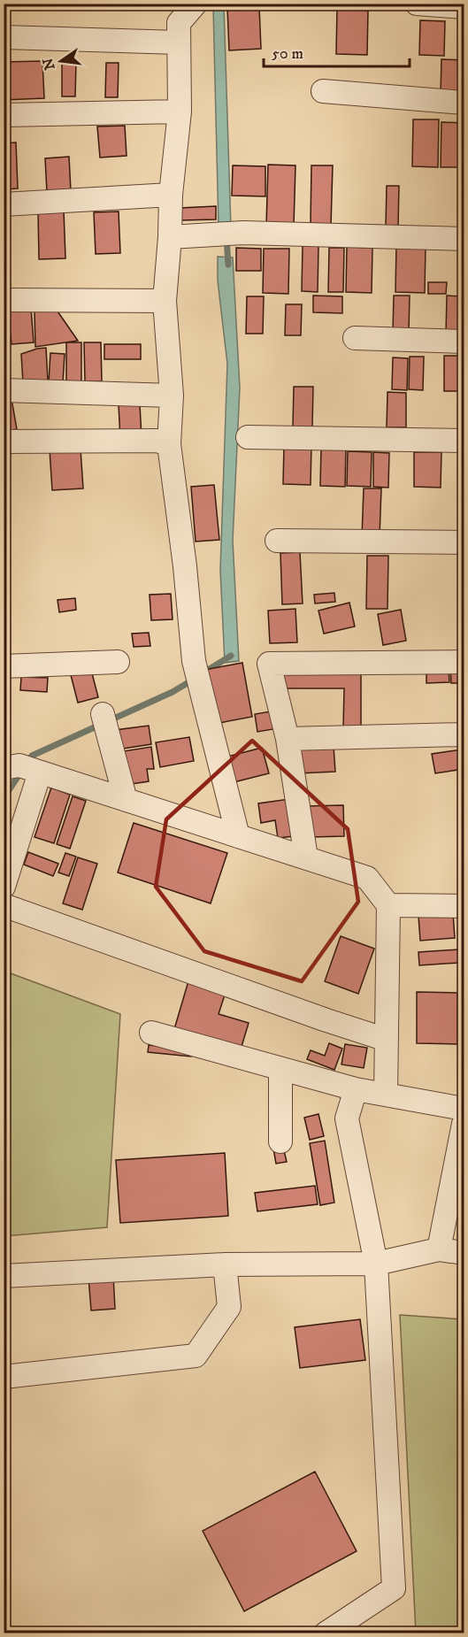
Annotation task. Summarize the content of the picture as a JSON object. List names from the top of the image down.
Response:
{
  "scale_bar": "50 m",
  "north": "left"
}
